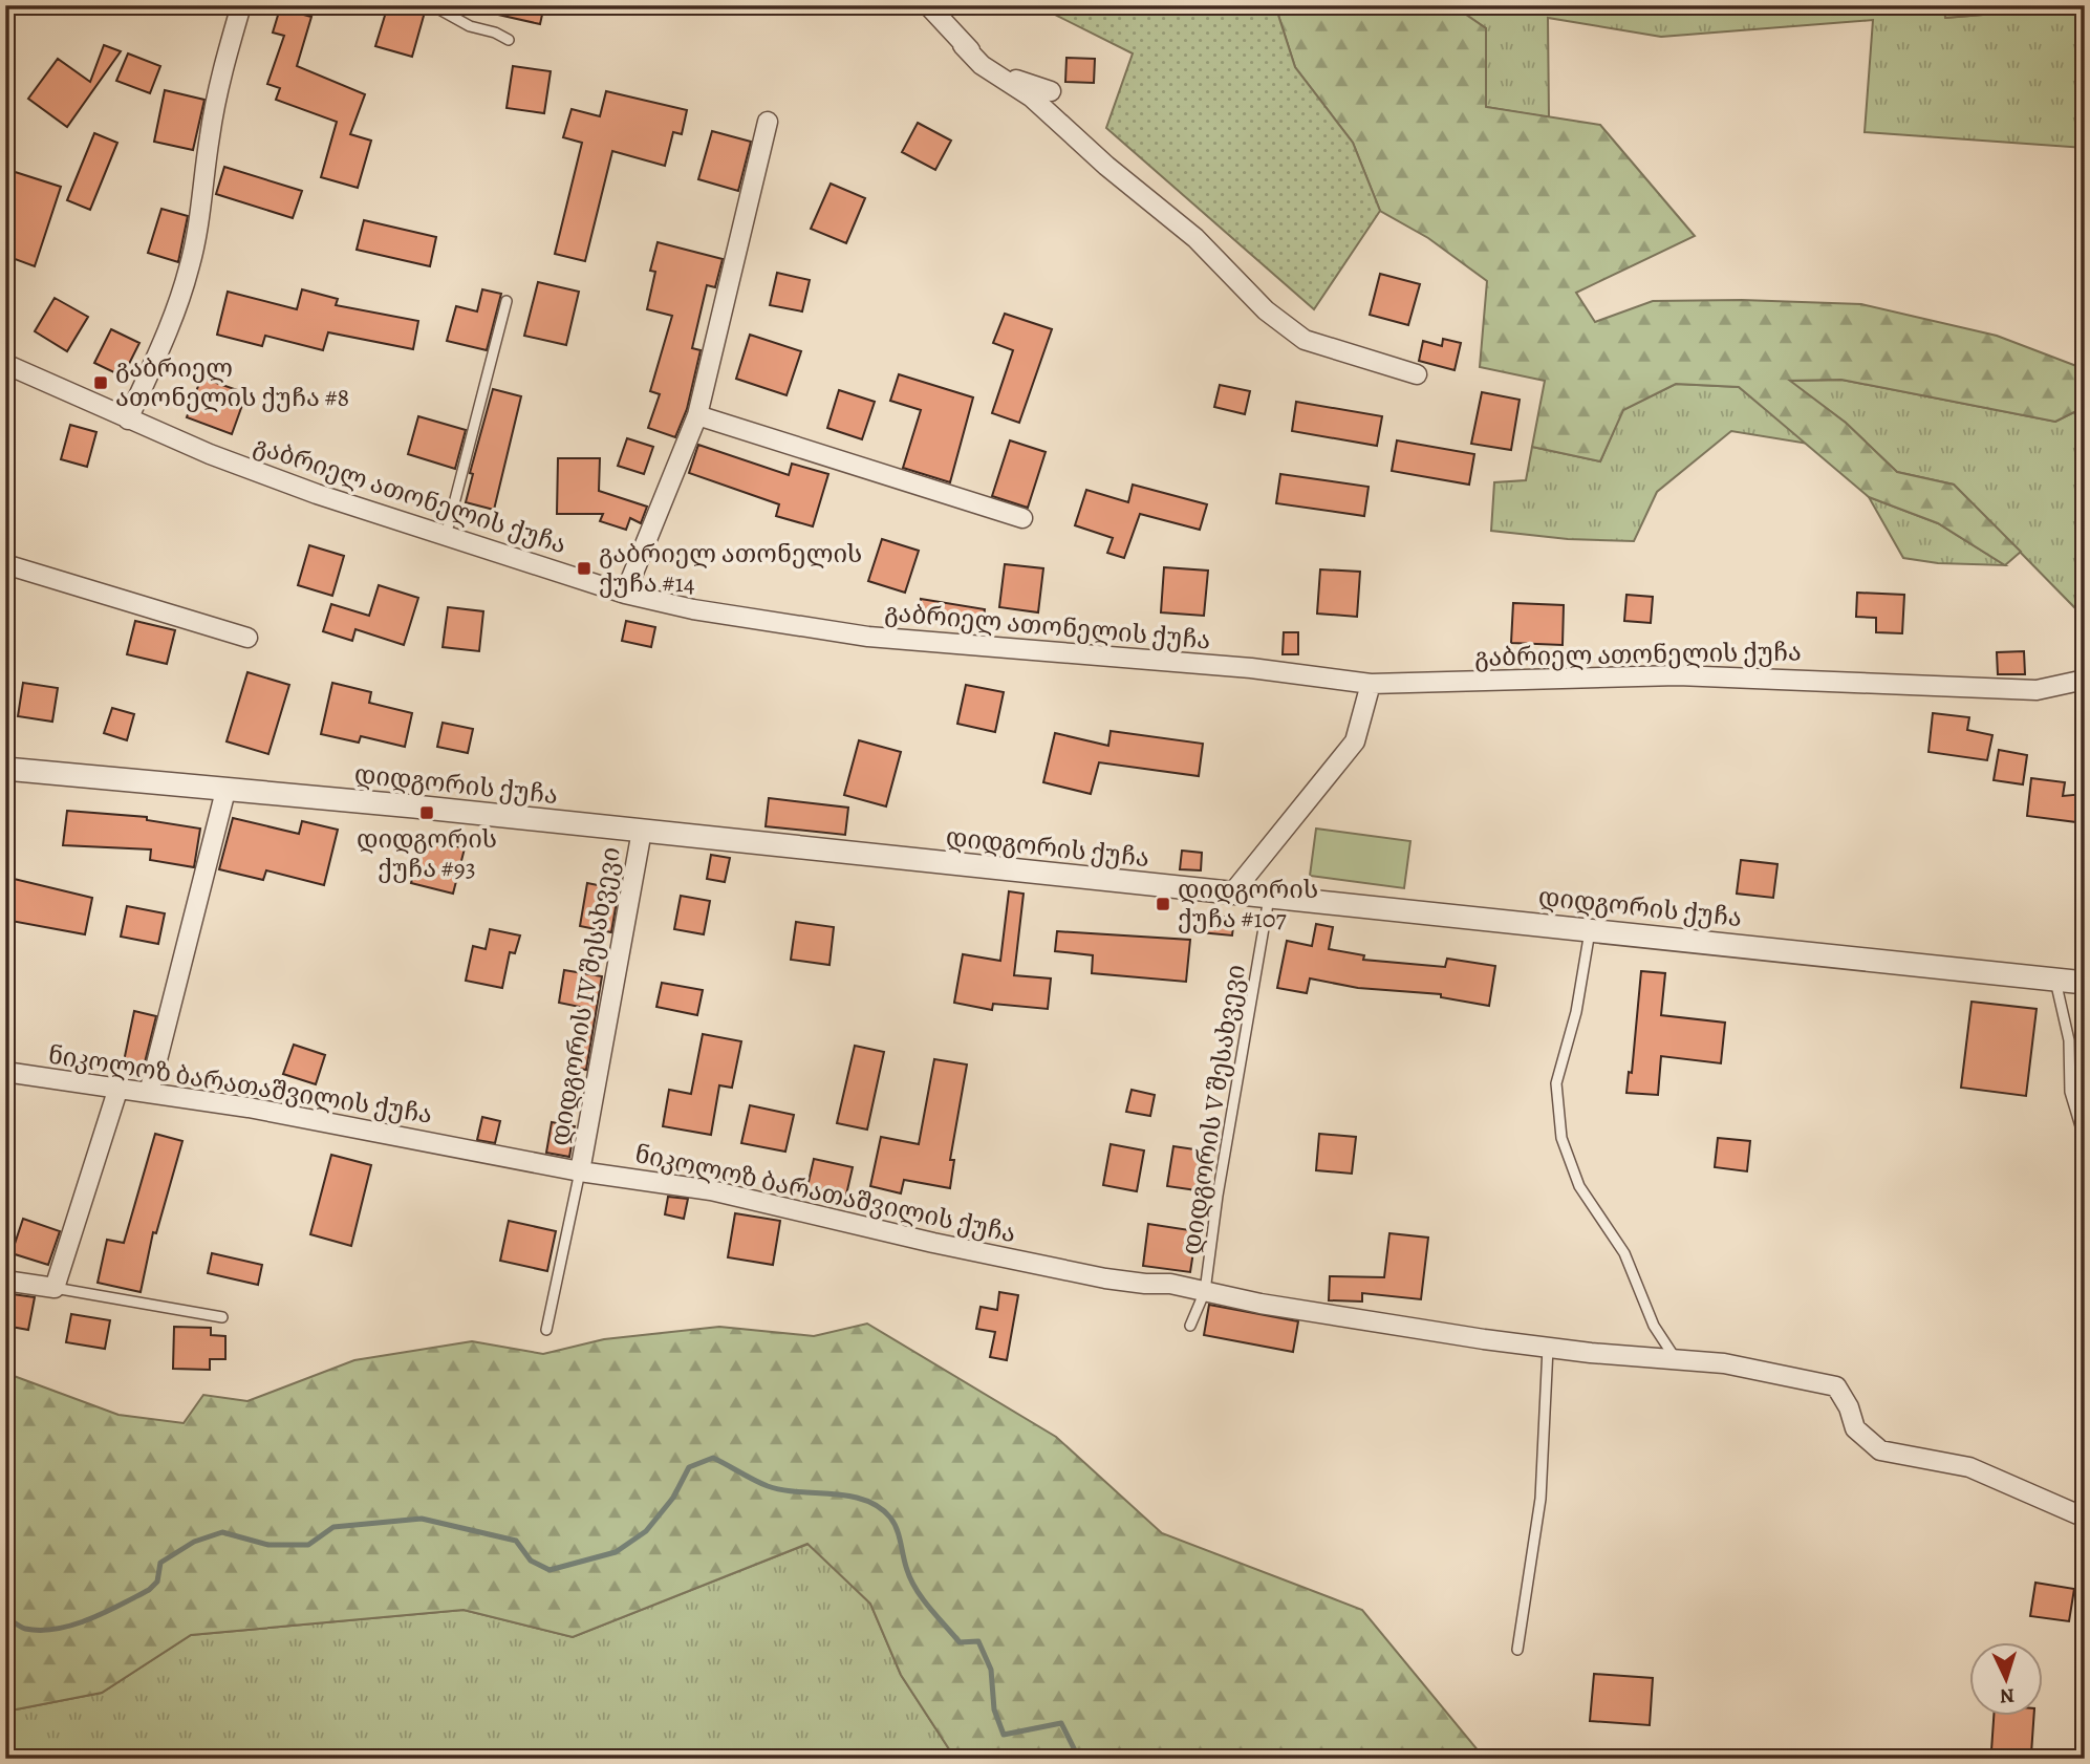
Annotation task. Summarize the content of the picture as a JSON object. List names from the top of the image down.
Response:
{
  "streets": {
    "street": [
      "გაბრიელ ათონელის ქუჩა",
      "დიდგორის ქუჩა",
      "დიდგორის IV შესახვევი",
      "ნიკოლოზ ბარათაშვილის ქუჩა"
    ],
    "lane": ["დიდგორის V შესახვევი"]
  },
  "crossings": [
    ["დიდგორის ქუჩა", "დიდგორის IV შესახვევი"],
    ["დიდგორის ქუჩა", "დიდგორის V შესახვევი"],
    ["დიდგორის IV შესახვევი", "ნიკოლოზ ბარათაშვილის ქუჩა"],
    ["ნიკოლოზ ბარათაშვილის ქუჩა", "დიდგორის V შესახვევი"]
  ],
  "places": {
    "transit": [
      "გაბრიელ ათონელის ქუჩა #8",
      "გაბრიელ ათონელის ქუჩა #14",
      "დიდგორის ქუჩა #93",
      "დიდგორის ქუჩა #107"
    ]
  },
  "north": "bottom"
}
